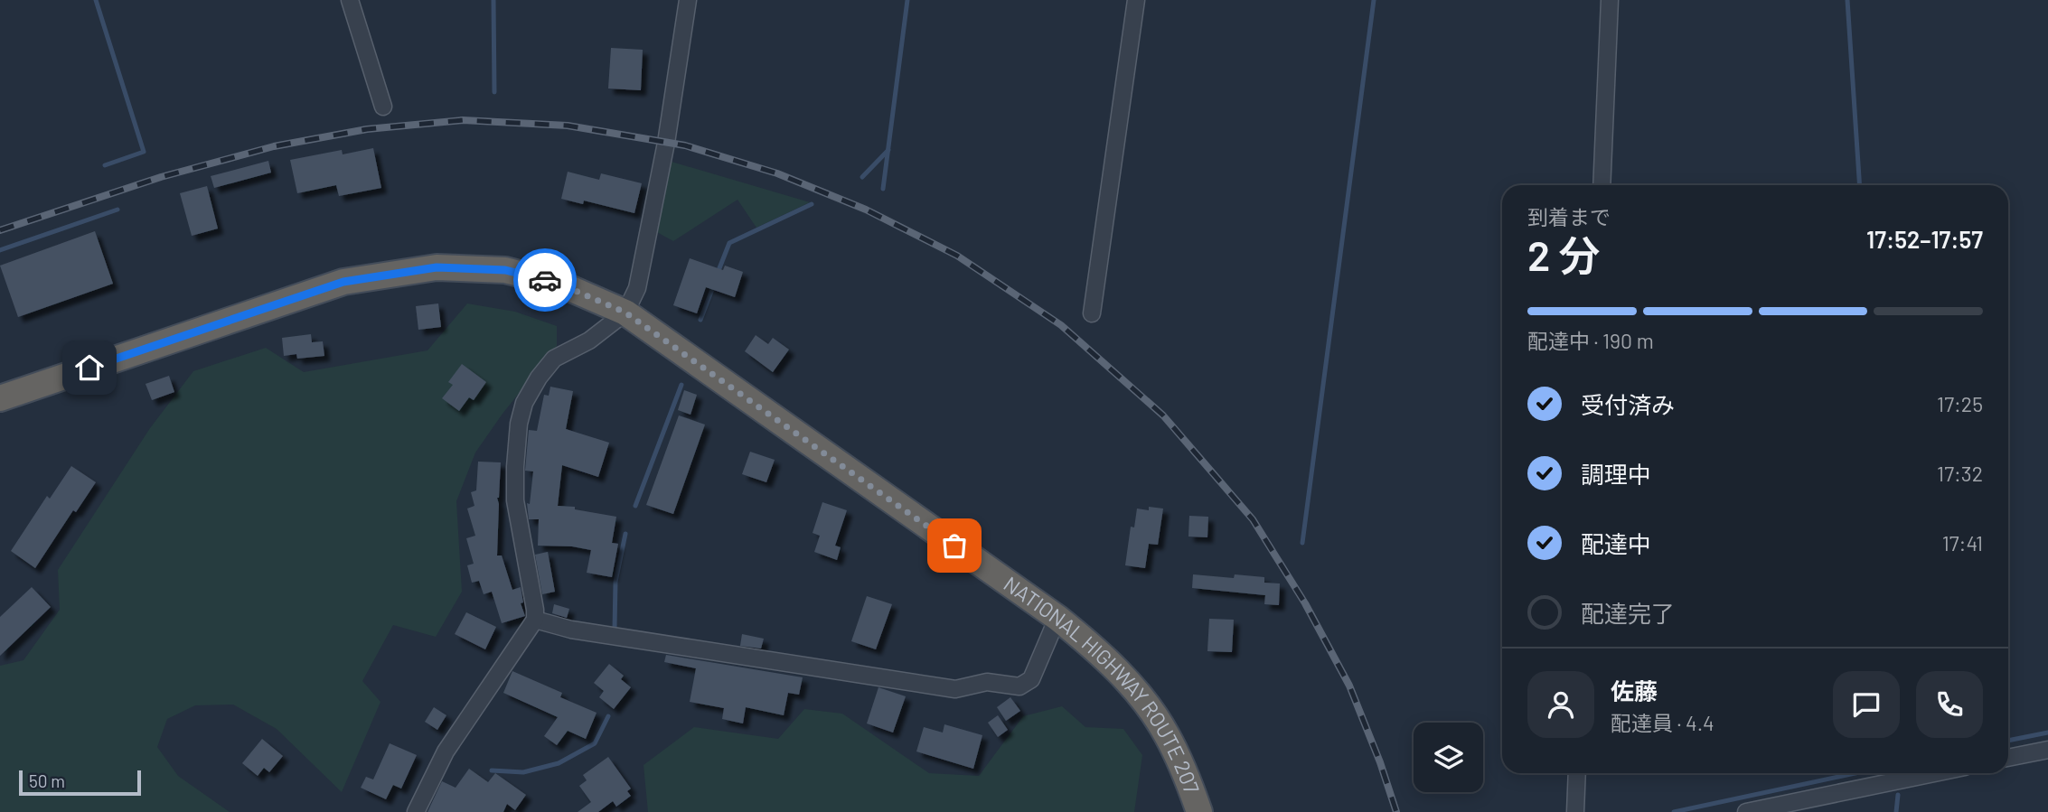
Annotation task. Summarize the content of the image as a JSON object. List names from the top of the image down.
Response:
{
  "streets": {
    "highway": ["NATIONAL HIGHWAY ROUTE 207"]
  },
  "scale_bar": "50 m",
  "page": {
    "heading": ["2 分", "到着まで", "17:52–17:57"],
    "panel": ["佐藤", "配達員 · 4.4"],
    "bar": "配達中 · 190 m",
    "list": [
      ["受付済み", "17:25"],
      ["調理中", "17:32"],
      ["配達中", "17:41"],
      "配達完了"
    ],
    "scale": "50 m"
  }
}
